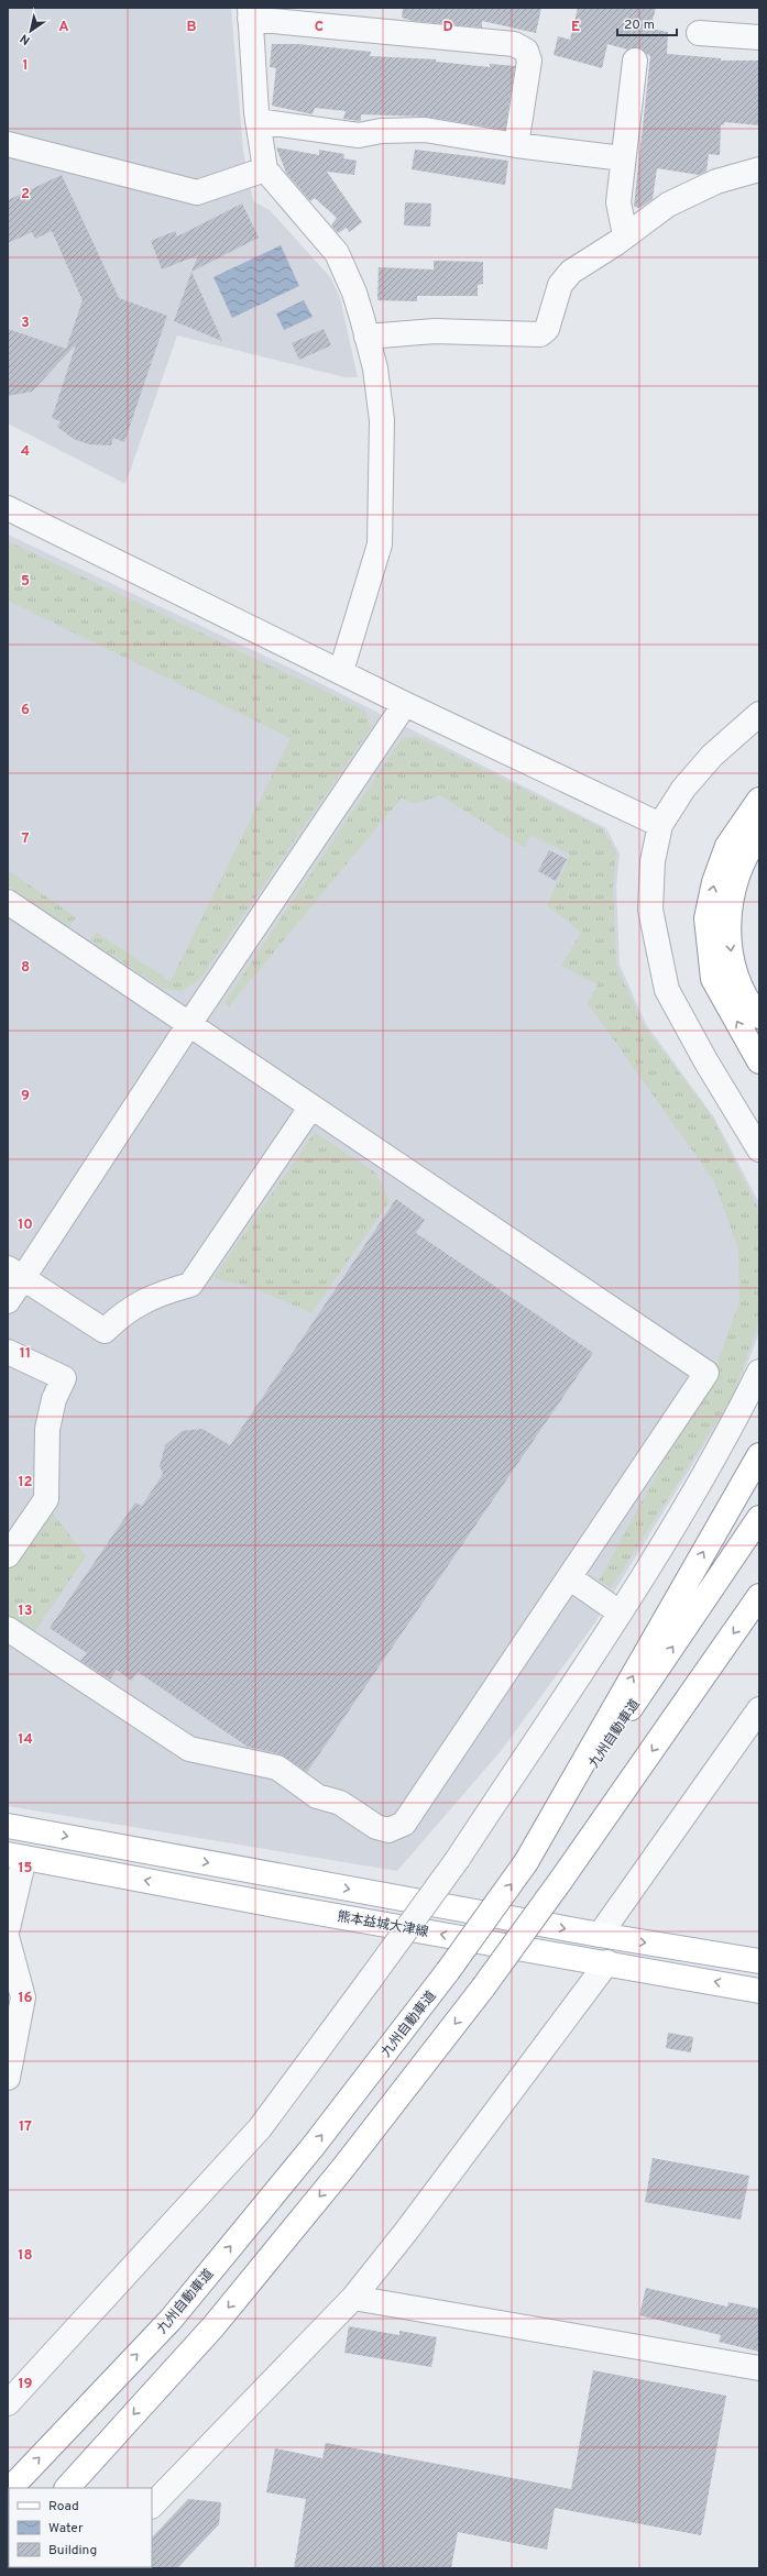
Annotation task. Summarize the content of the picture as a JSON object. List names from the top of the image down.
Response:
{
  "streets": {
    "main road": ["九州自動車道", "熊本益城大津線"]
  },
  "legend": ["Road", "Water", "Building"],
  "scale_bar": "20 m",
  "north": "bottom left",
  "grid": {
    "columns": [
      "A",
      "B",
      "C",
      "D",
      "E"
    ],
    "rows": [
      "1",
      "2",
      "3",
      "4",
      "5",
      "6",
      "7",
      "8",
      "9",
      "10",
      "11",
      "12",
      "13",
      "14",
      "15",
      "16",
      "17",
      "18",
      "19"
    ]
  }
}
